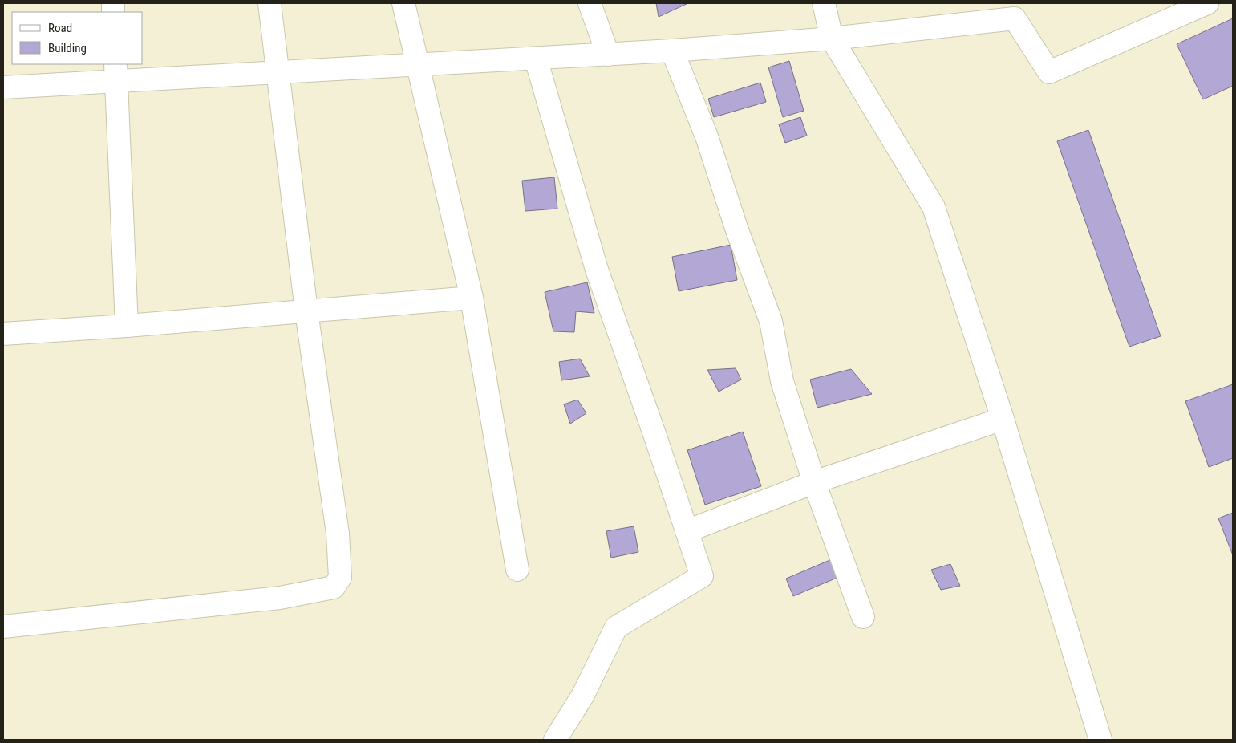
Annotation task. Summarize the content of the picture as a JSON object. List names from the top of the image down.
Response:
{
  "legend": ["Road", "Building"]
}
